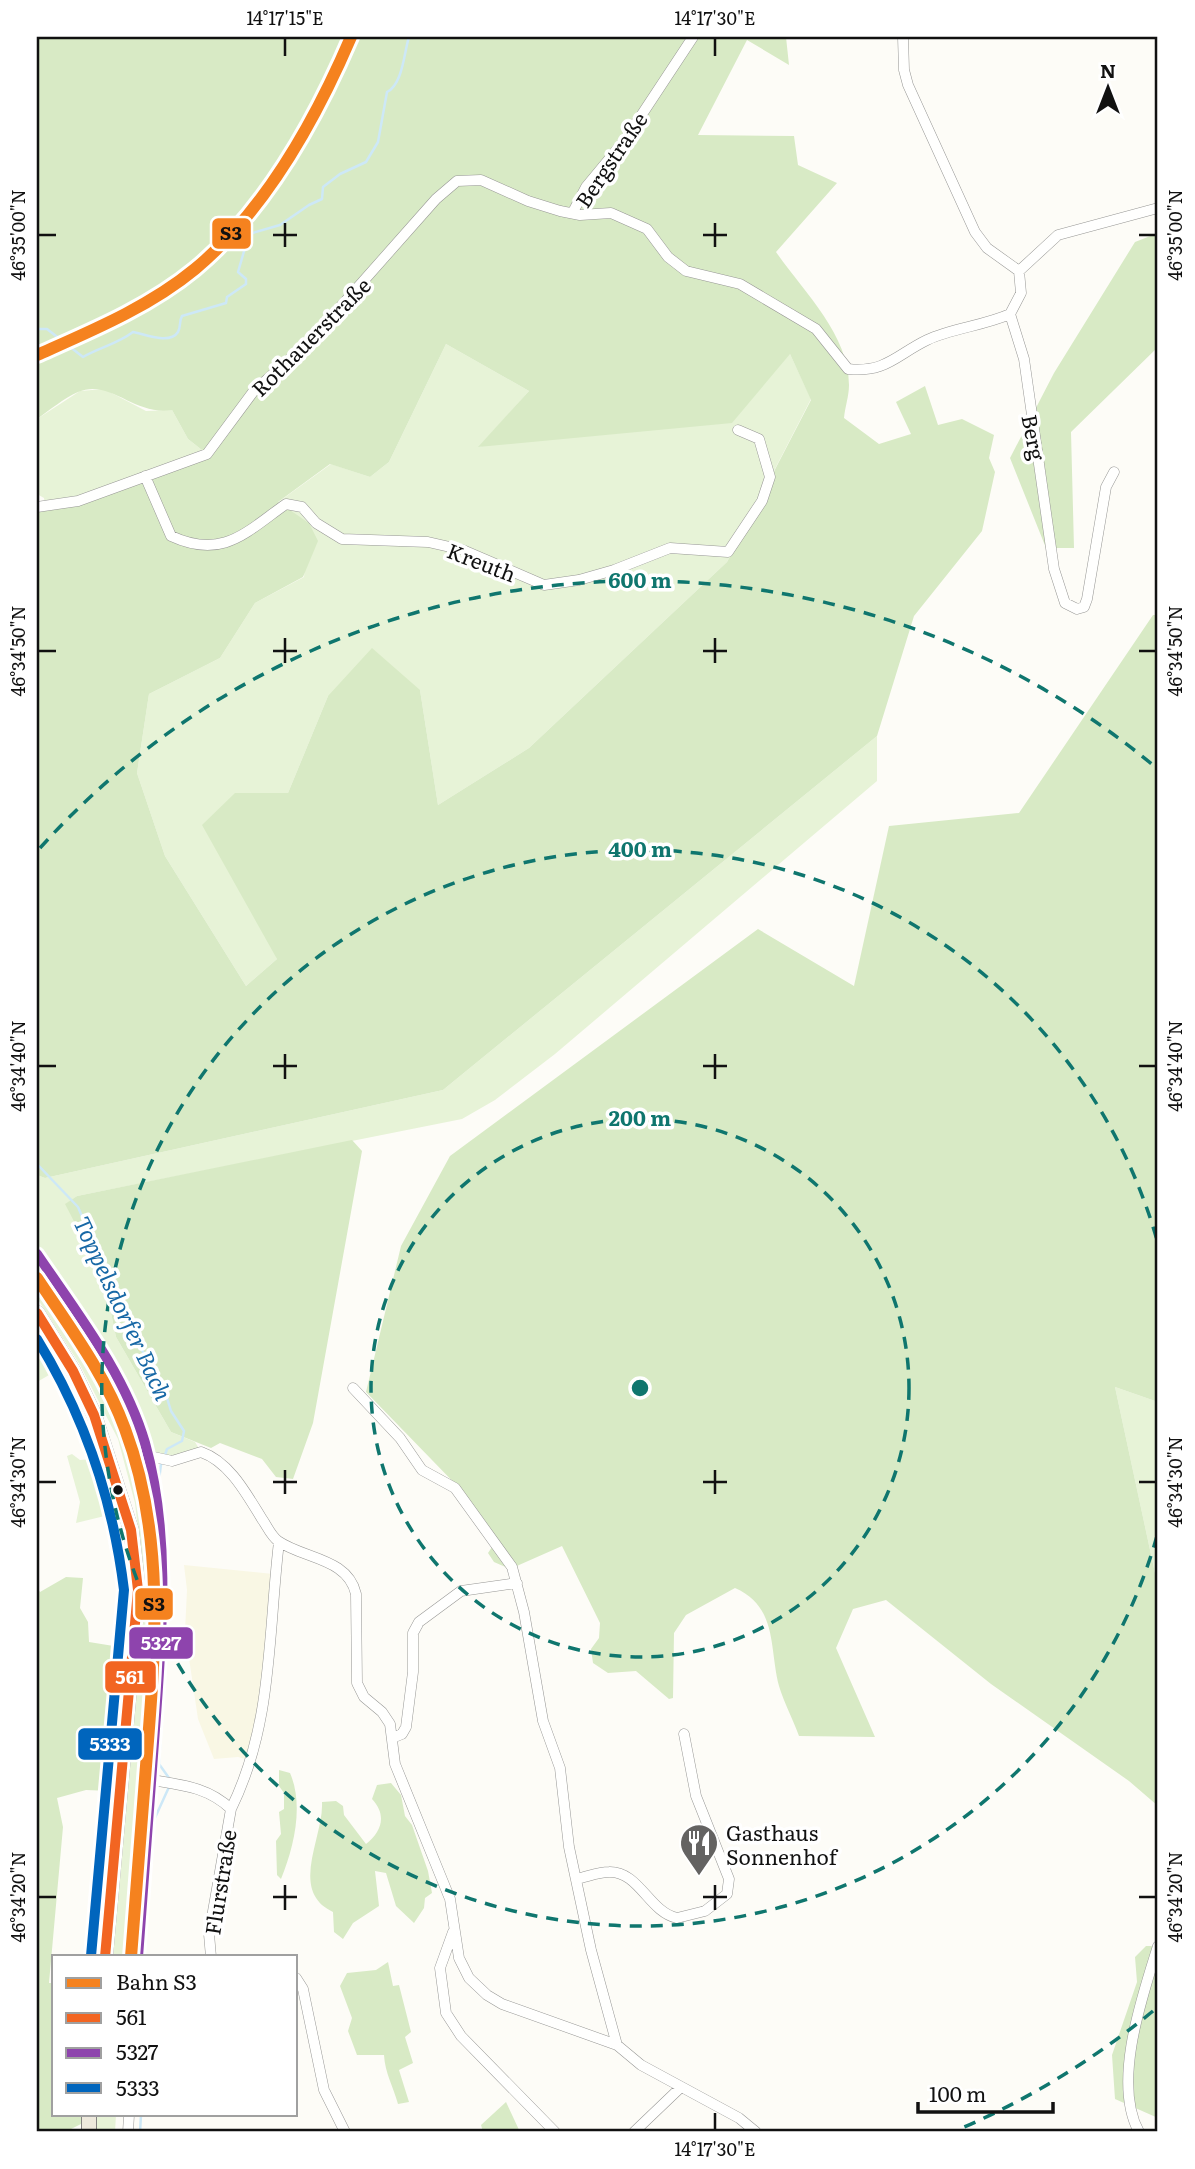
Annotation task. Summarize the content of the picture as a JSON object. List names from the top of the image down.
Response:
{
  "streets": {
    "street": [
      "Bergstraße",
      "Rothauerstraße",
      "Berg",
      "Kreuth",
      "Flurstraße"
    ]
  },
  "crossings": [
    ["Bergstraße", "Rothauerstraße"],
    ["Bergstraße", "Berg"],
    ["Rothauerstraße", "Kreuth"]
  ],
  "water": ["Toppelsdorfer Bach"],
  "places": {
    "restaurant": ["Gasthaus Sonnenhof"]
  },
  "lines": [
    "rail line S3",
    "transit line 5327",
    "transit line 561",
    "transit line 5333"
  ],
  "legend": [
    "Bahn S3",
    "561",
    "5327",
    "5333"
  ],
  "scale_bar": "100 m",
  "north": "top",
  "coordinates": [
    "14°17'15\"E",
    "14°17'30\"E",
    "46°35'00\"N",
    "46°34'50\"N",
    "46°34'40\"N",
    "46°34'30\"N",
    "46°34'20\"N"
  ],
  "rings": ["600 m", "400 m", "200 m"]
}
